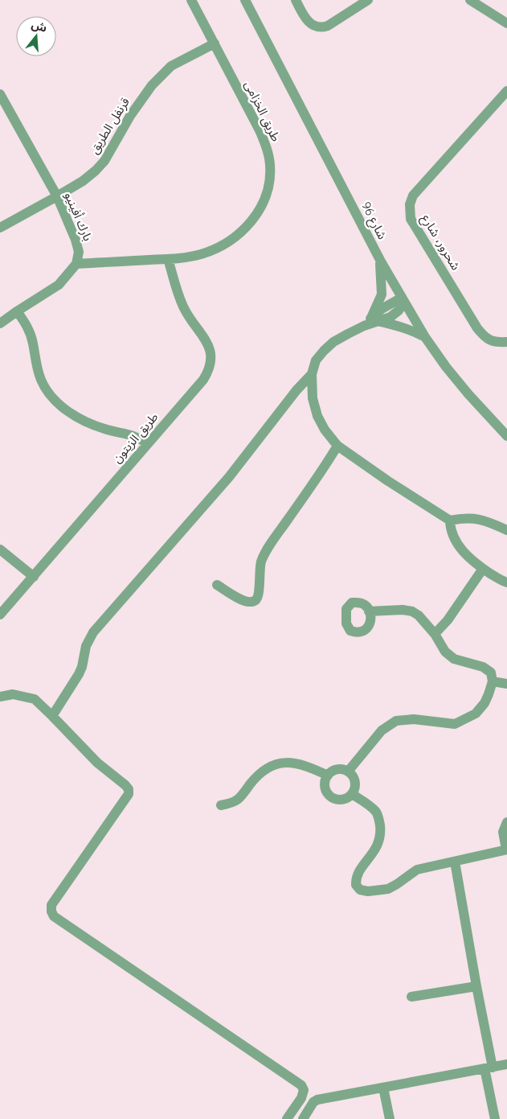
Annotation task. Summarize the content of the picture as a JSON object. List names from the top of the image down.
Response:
{
  "streets": {
    "street": [
      "طريق الخزامى",
      "قرنفل الطريق",
      "بارك أفينيو",
      "شارع 96",
      "شحرور، شارع",
      "طريق الزيتون"
    ]
  },
  "crossings": [
    ["طريق الخزامى", "قرنفل الطريق"],
    ["طريق الخزامى", "بارك أفينيو"],
    ["طريق الخزامى", "طريق الزيتون"],
    ["قرنفل الطريق", "بارك أفينيو"]
  ],
  "north": "top"
}
